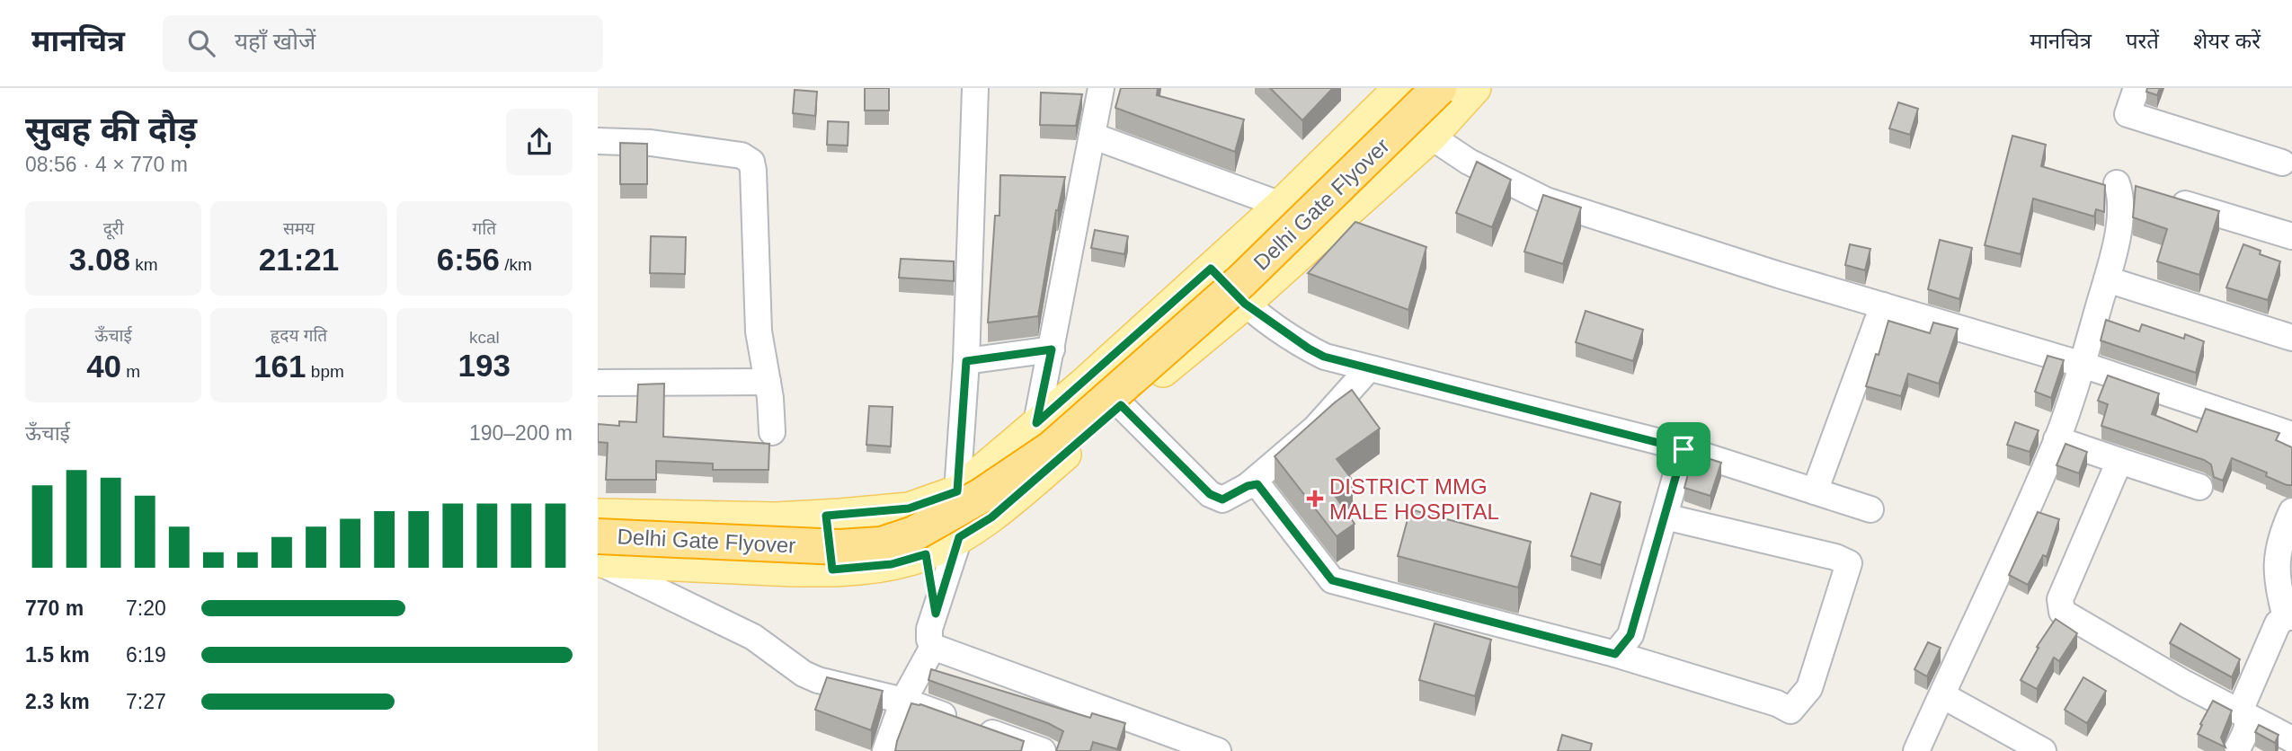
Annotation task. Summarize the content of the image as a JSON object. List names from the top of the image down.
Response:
{
  "streets": {
    "highway": ["Delhi Gate Flyover"]
  },
  "places": {
    "health": ["DISTRICT MMG MALE HOSPITAL"]
  },
  "page": {
    "header": "मानचित्र",
    "search": "यहाँ खोजें",
    "nav": ["मानचित्र", "परतें", "शेयर करें"],
    "heading": ["सुबह की दौड़", "08:56 · 4 × 770 m"],
    "stats": [
      ["दूरी", "3.08 km"],
      ["समय", "21:21"],
      ["गति", "6:56 /km"],
      ["ऊँचाई", "40 m"],
      ["हृदय गति", "161 bpm"],
      ["kcal", "193"]
    ],
    "chart": ["ऊँचाई", "190–200 m"],
    "list": [
      {
        "name": "770 m",
        "note": "7:20"
      },
      {
        "name": "1.5 km",
        "note": "6:19"
      },
      {
        "name": "2.3 km",
        "note": "7:27"
      }
    ]
  }
}
